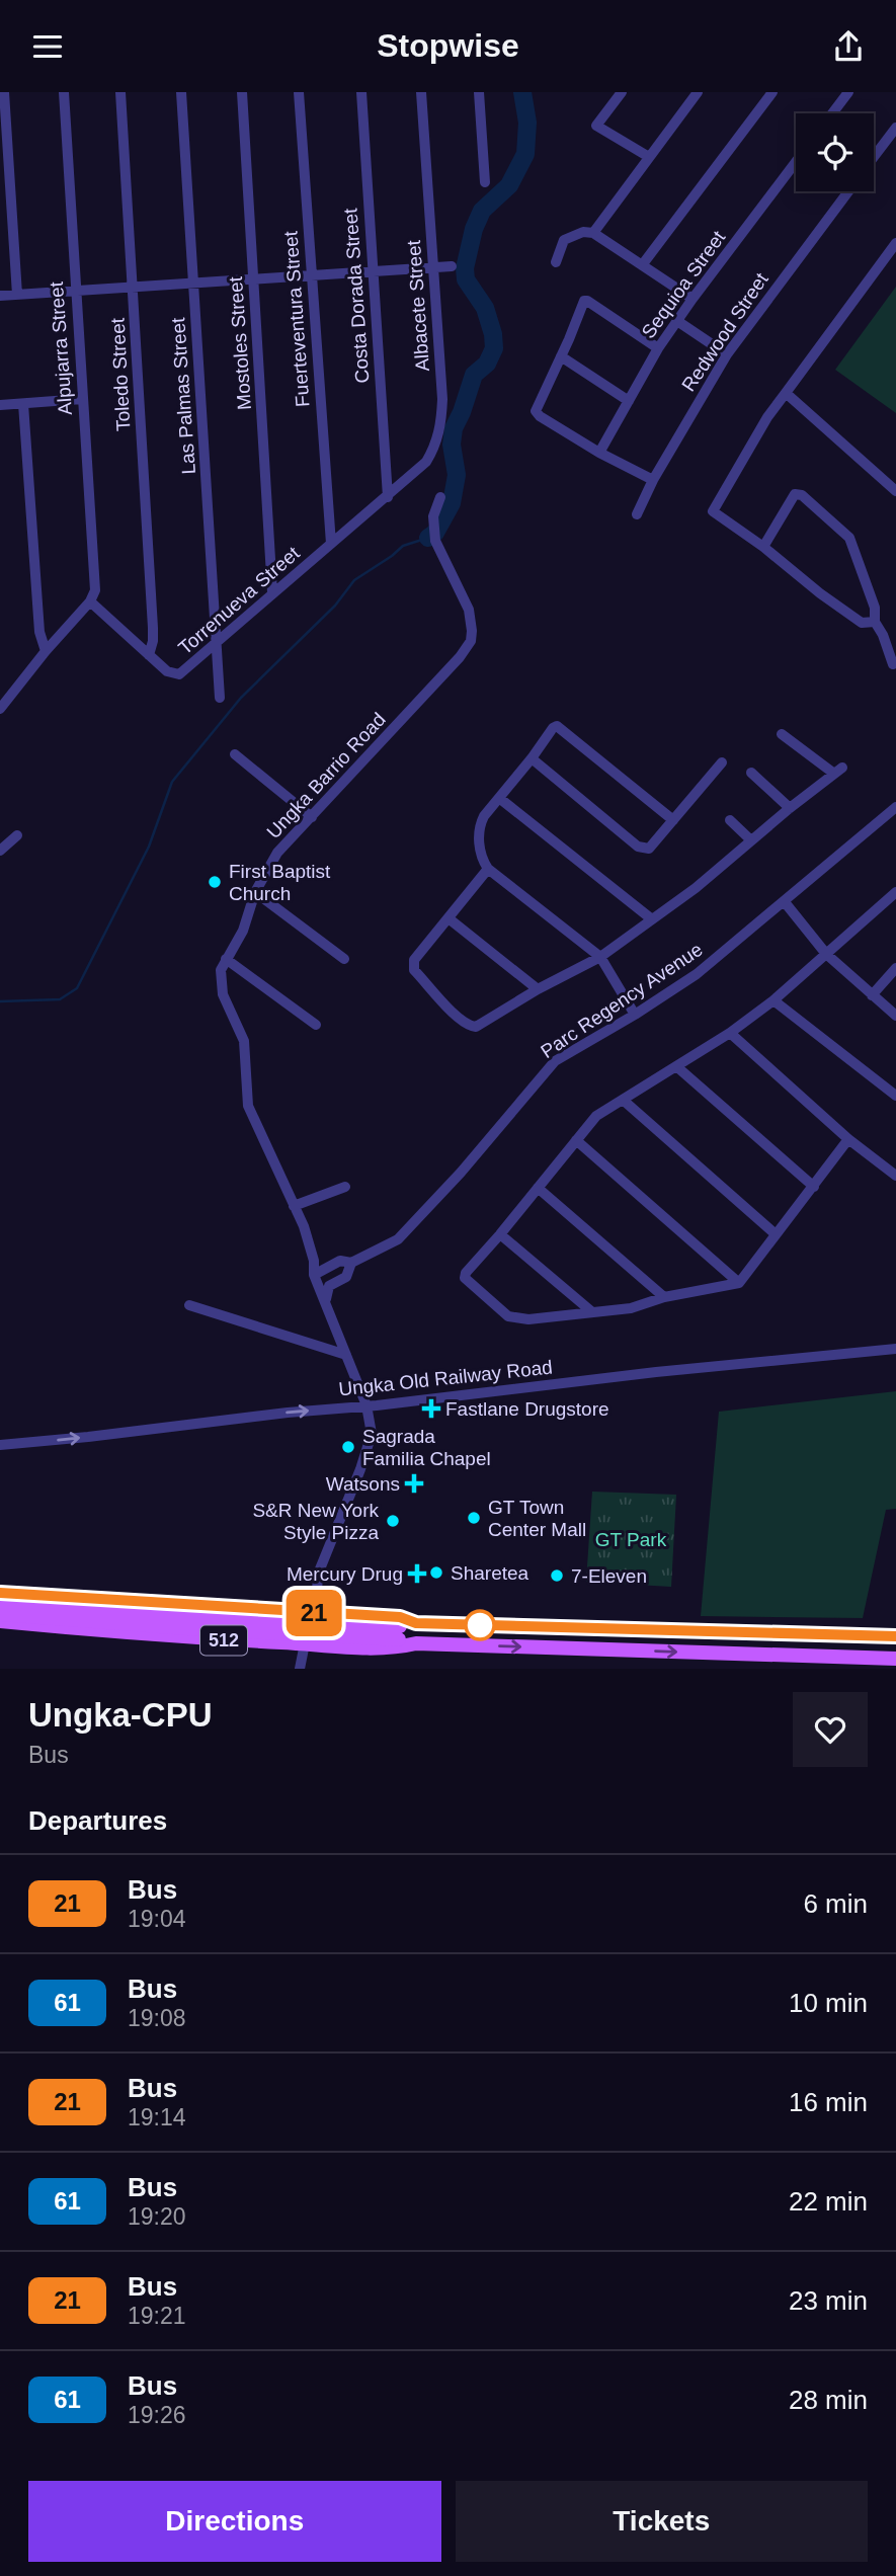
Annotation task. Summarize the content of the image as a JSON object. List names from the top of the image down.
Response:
{
  "streets": {
    "main road": ["512"],
    "street": [
      "Sequioa Street",
      "Costa Dorada Street",
      "Albacete Street",
      "Fuerteventura Street",
      "Redwood Street",
      "Mostoles Street",
      "Alpujarra Street",
      "Toledo Street",
      "Las Palmas Street",
      "Torrenueva Street",
      "Ungka Barrio Road",
      "Parc Regency Avenue",
      "Ungka Old Railway Road"
    ]
  },
  "crossings": [
    ["Costa Dorada Street", "Albacete Street"],
    ["Costa Dorada Street", "Torrenueva Street"],
    ["Albacete Street", "Torrenueva Street"],
    ["Fuerteventura Street", "Torrenueva Street"],
    ["Mostoles Street", "Torrenueva Street"],
    ["Alpujarra Street", "Torrenueva Street"],
    ["Toledo Street", "Torrenueva Street"],
    ["Las Palmas Street", "Torrenueva Street"],
    ["Ungka Barrio Road", "Ungka Old Railway Road"],
    ["Ungka Barrio Road", "512"]
  ],
  "one_way": ["Ungka Old Railway Road"],
  "parks": ["GT Park"],
  "places": {
    "other": [
      "First Baptist Church",
      "Sagrada Familia Chapel",
      "GT Town Center Mall",
      "S&R New York Style Pizza",
      "Sharetea",
      "7-Eleven"
    ],
    "health": ["Fastlane Drugstore", "Watsons", "Mercury Drug"]
  },
  "lines": ["bus line 21"],
  "page": {
    "header": "Stopwise",
    "on_map": "21",
    "heading": [
      ["Ungka-CPU", "Bus"],
      "Departures"
    ],
    "list": [
      {
        "mark": "21",
        "name": "Bus",
        "note": "19:04",
        "value": "6 min"
      },
      {
        "mark": "61",
        "name": "Bus",
        "note": "19:08",
        "value": "10 min"
      },
      {
        "mark": "21",
        "name": "Bus",
        "note": "19:14",
        "value": "16 min"
      },
      {
        "mark": "61",
        "name": "Bus",
        "note": "19:20",
        "value": "22 min"
      },
      {
        "mark": "21",
        "name": "Bus",
        "note": "19:21",
        "value": "23 min"
      },
      {
        "mark": "61",
        "name": "Bus",
        "note": "19:26",
        "value": "28 min"
      }
    ],
    "buttons": ["Directions", "Tickets"]
  }
}
